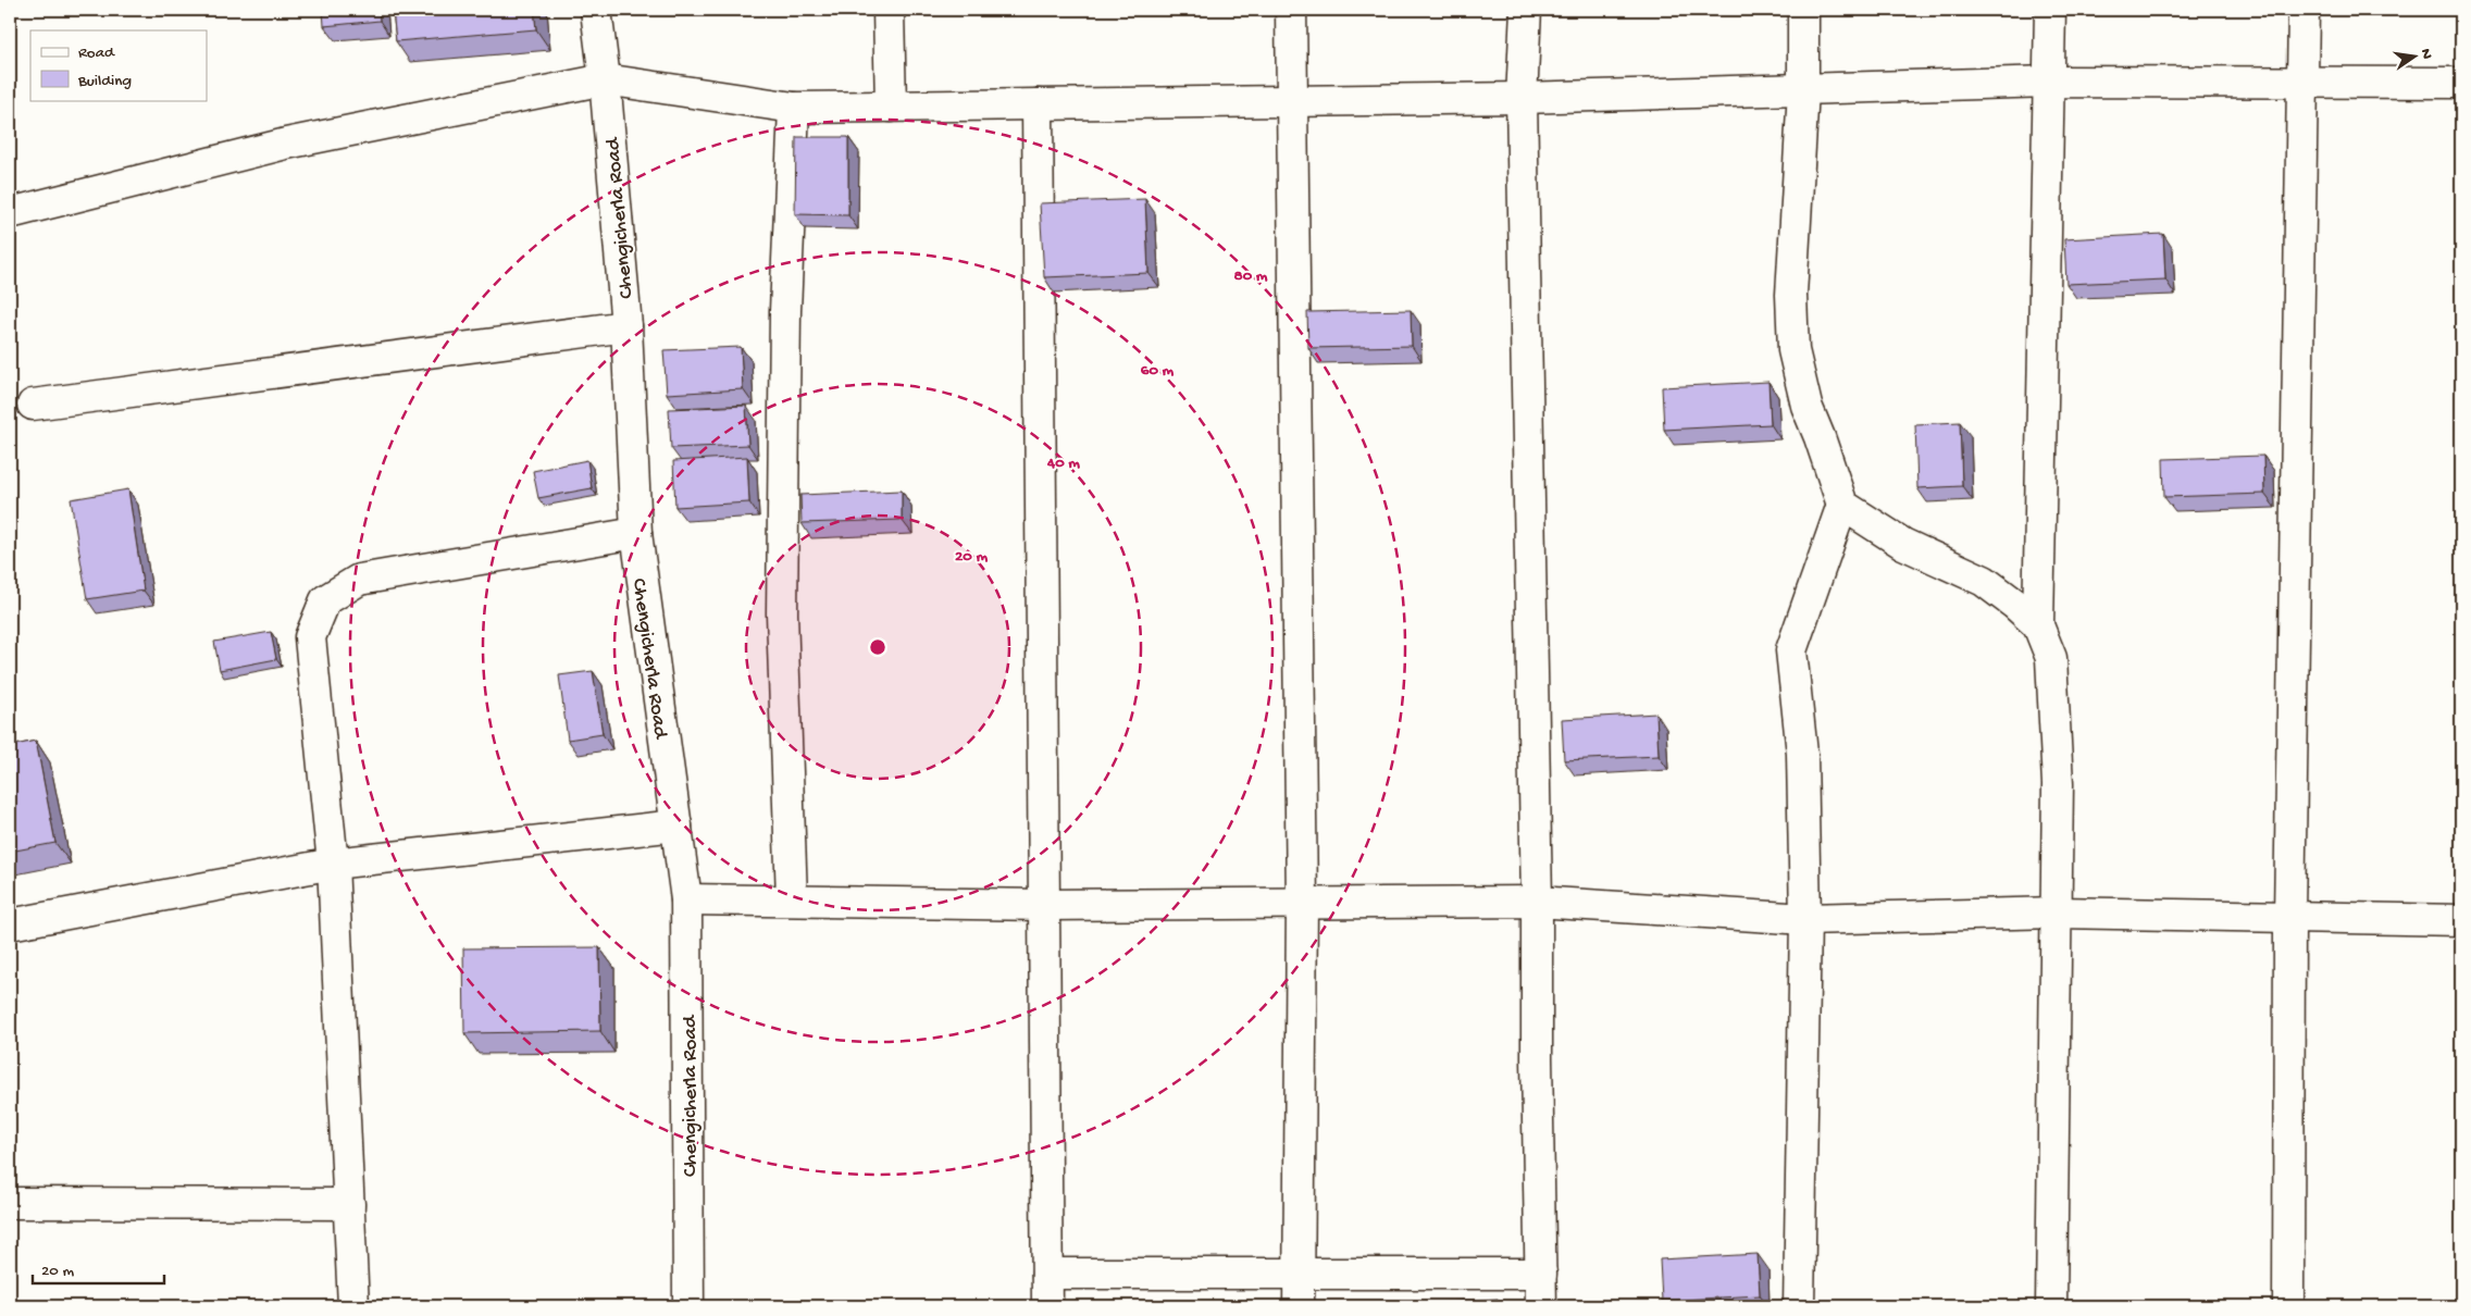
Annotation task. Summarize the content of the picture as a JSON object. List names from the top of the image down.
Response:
{
  "streets": {
    "street": ["Chengicherla Road"]
  },
  "legend": ["Road", "Building"],
  "scale_bar": "20 m",
  "north": "right",
  "rings": [
    "80 m",
    "60 m",
    "40 m",
    "20 m"
  ]
}
